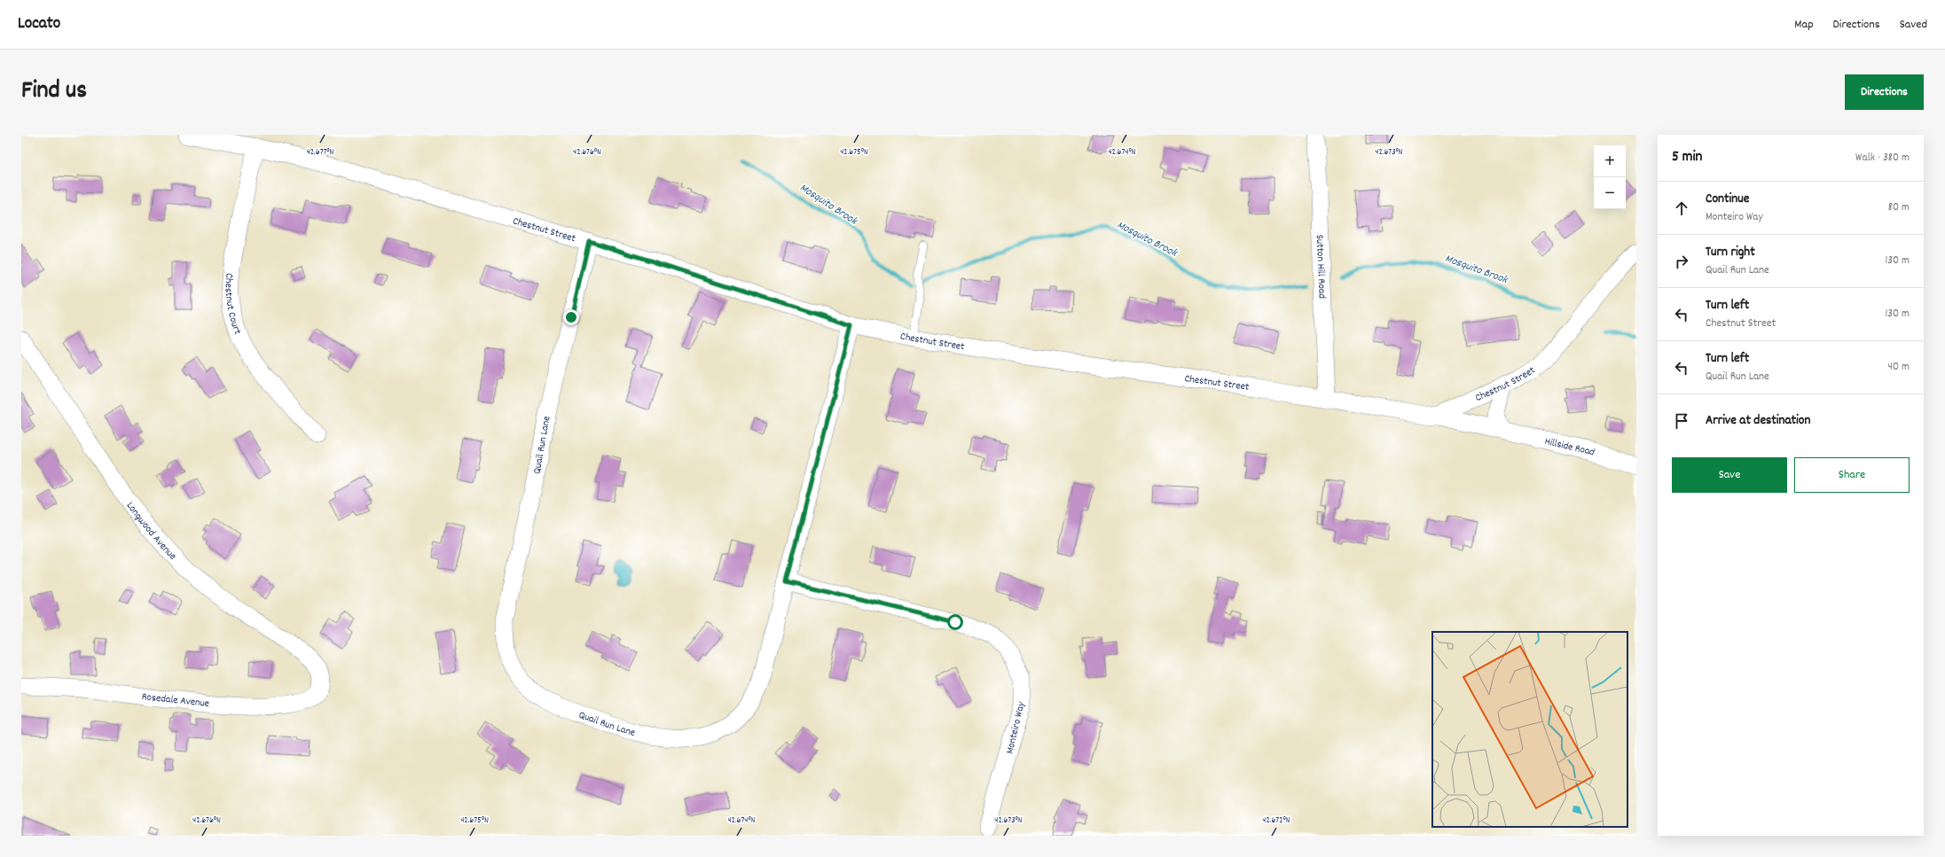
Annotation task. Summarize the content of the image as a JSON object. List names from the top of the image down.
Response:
{
  "streets": {
    "street": [
      "Chestnut Street",
      "Sutton Hill Road",
      "Chestnut Court",
      "Quail Run Lane",
      "Hillside Road",
      "Longwood Avenue",
      "Rosedale Avenue",
      "Monteiro Way"
    ]
  },
  "crossings": [
    ["Chestnut Street", "Sutton Hill Road"],
    ["Chestnut Street", "Chestnut Court"],
    ["Chestnut Street", "Quail Run Lane"],
    ["Chestnut Street", "Hillside Road"],
    ["Quail Run Lane", "Monteiro Way"],
    ["Longwood Avenue", "Rosedale Avenue"]
  ],
  "water": ["Mosquito Brook"],
  "page": {
    "header": "Locato",
    "nav": ["Map", "Directions", "Saved"],
    "title": "Find us",
    "buttons": [
      "Directions",
      ["Save", "Share"]
    ],
    "heading": ["5 min", "Walk · 380 m"],
    "map_buttons": ["+", "−"],
    "list": [
      ["Continue", "Monteiro Way", "80 m"],
      ["Turn right", "Quail Run Lane", "130 m"],
      ["Turn left", "Chestnut Street", "130 m"],
      ["Turn left", "Quail Run Lane", "40 m"],
      "Arrive at destination"
    ]
  },
  "coordinates": [
    "42.677°N",
    "42.676°N",
    "42.675°N",
    "42.674°N",
    "42.673°N",
    "42.672°N"
  ]
}
